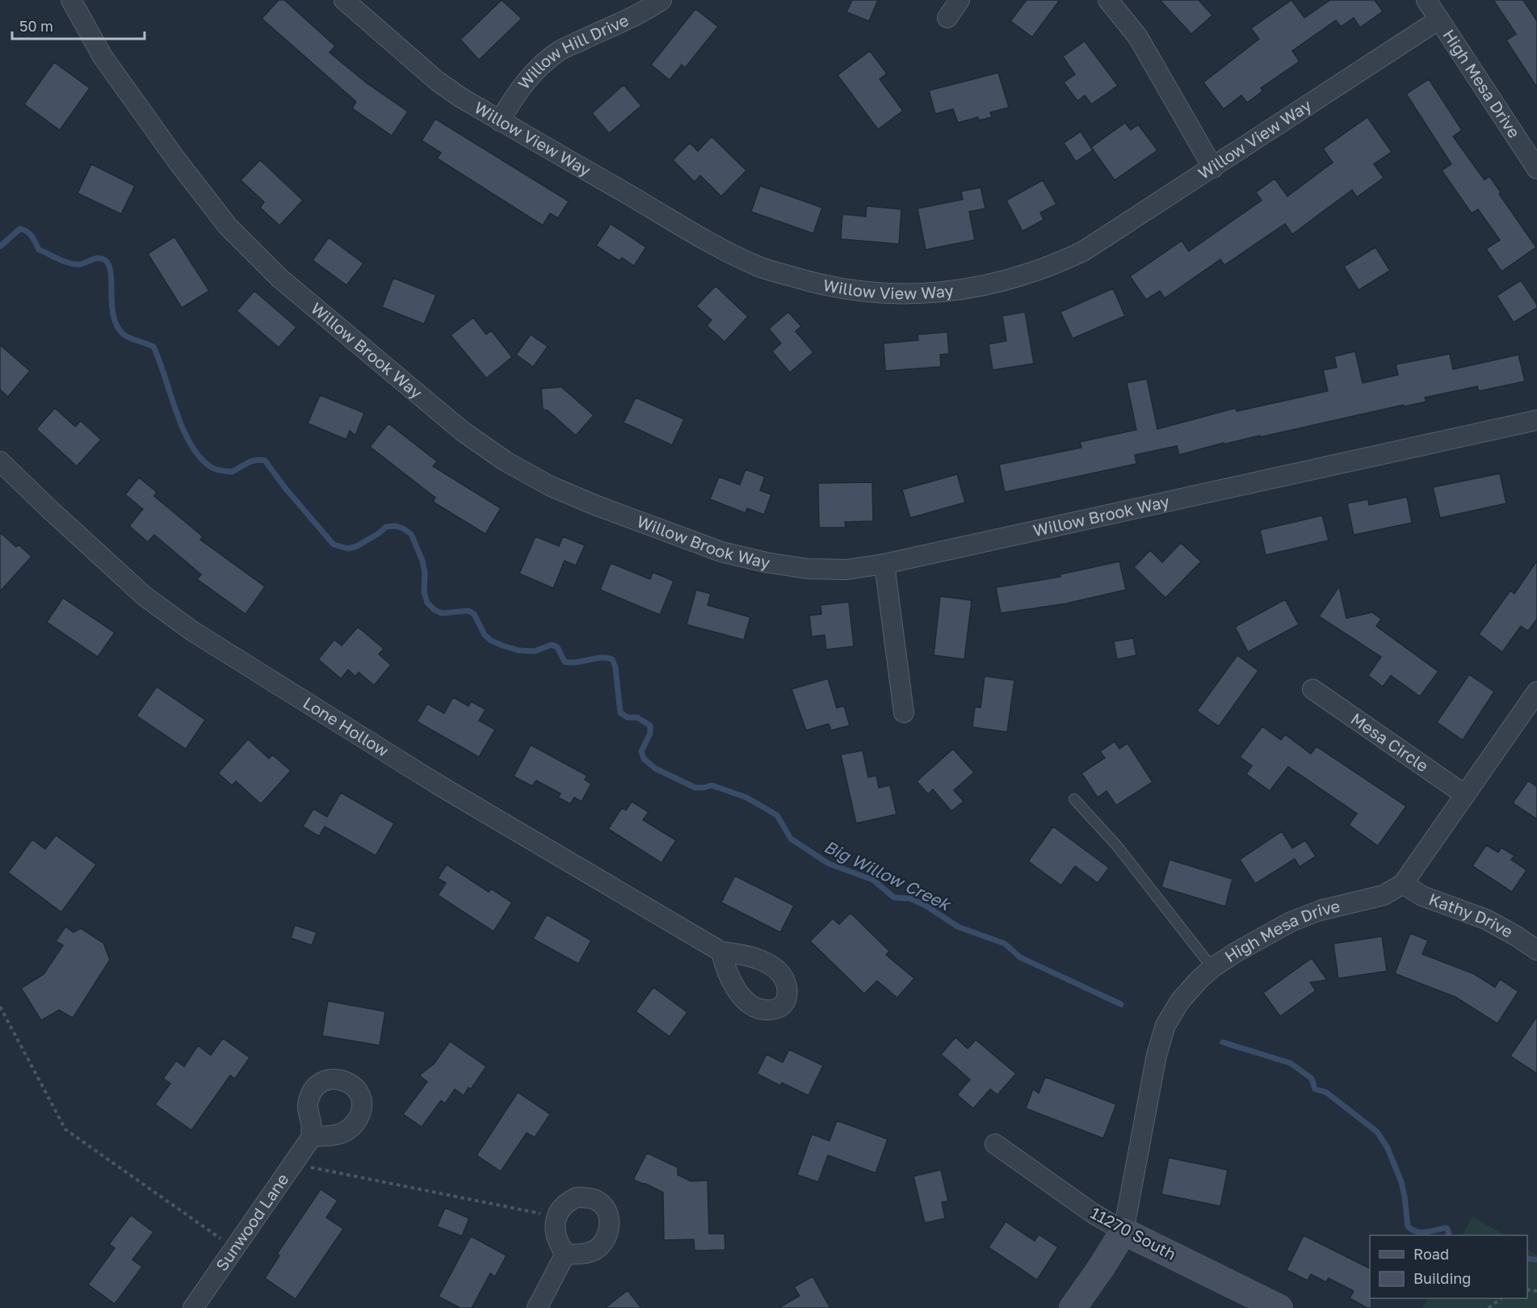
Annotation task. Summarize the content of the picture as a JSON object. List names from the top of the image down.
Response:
{
  "streets": {
    "street": [
      "Willow Hill Drive",
      "High Mesa Drive",
      "Willow View Way",
      "Willow Brook Way",
      "Lone Hollow",
      "Mesa Circle",
      "Kathy Drive",
      "Sunwood Lane",
      "11270 South"
    ]
  },
  "crossings": [
    ["Willow Hill Drive", "Willow View Way"],
    ["High Mesa Drive", "Willow View Way"],
    ["High Mesa Drive", "Mesa Circle"],
    ["High Mesa Drive", "Kathy Drive"],
    ["High Mesa Drive", "11270 South"]
  ],
  "water": ["Big Willow Creek"],
  "legend": ["Road", "Building"],
  "scale_bar": "50 m"
}
